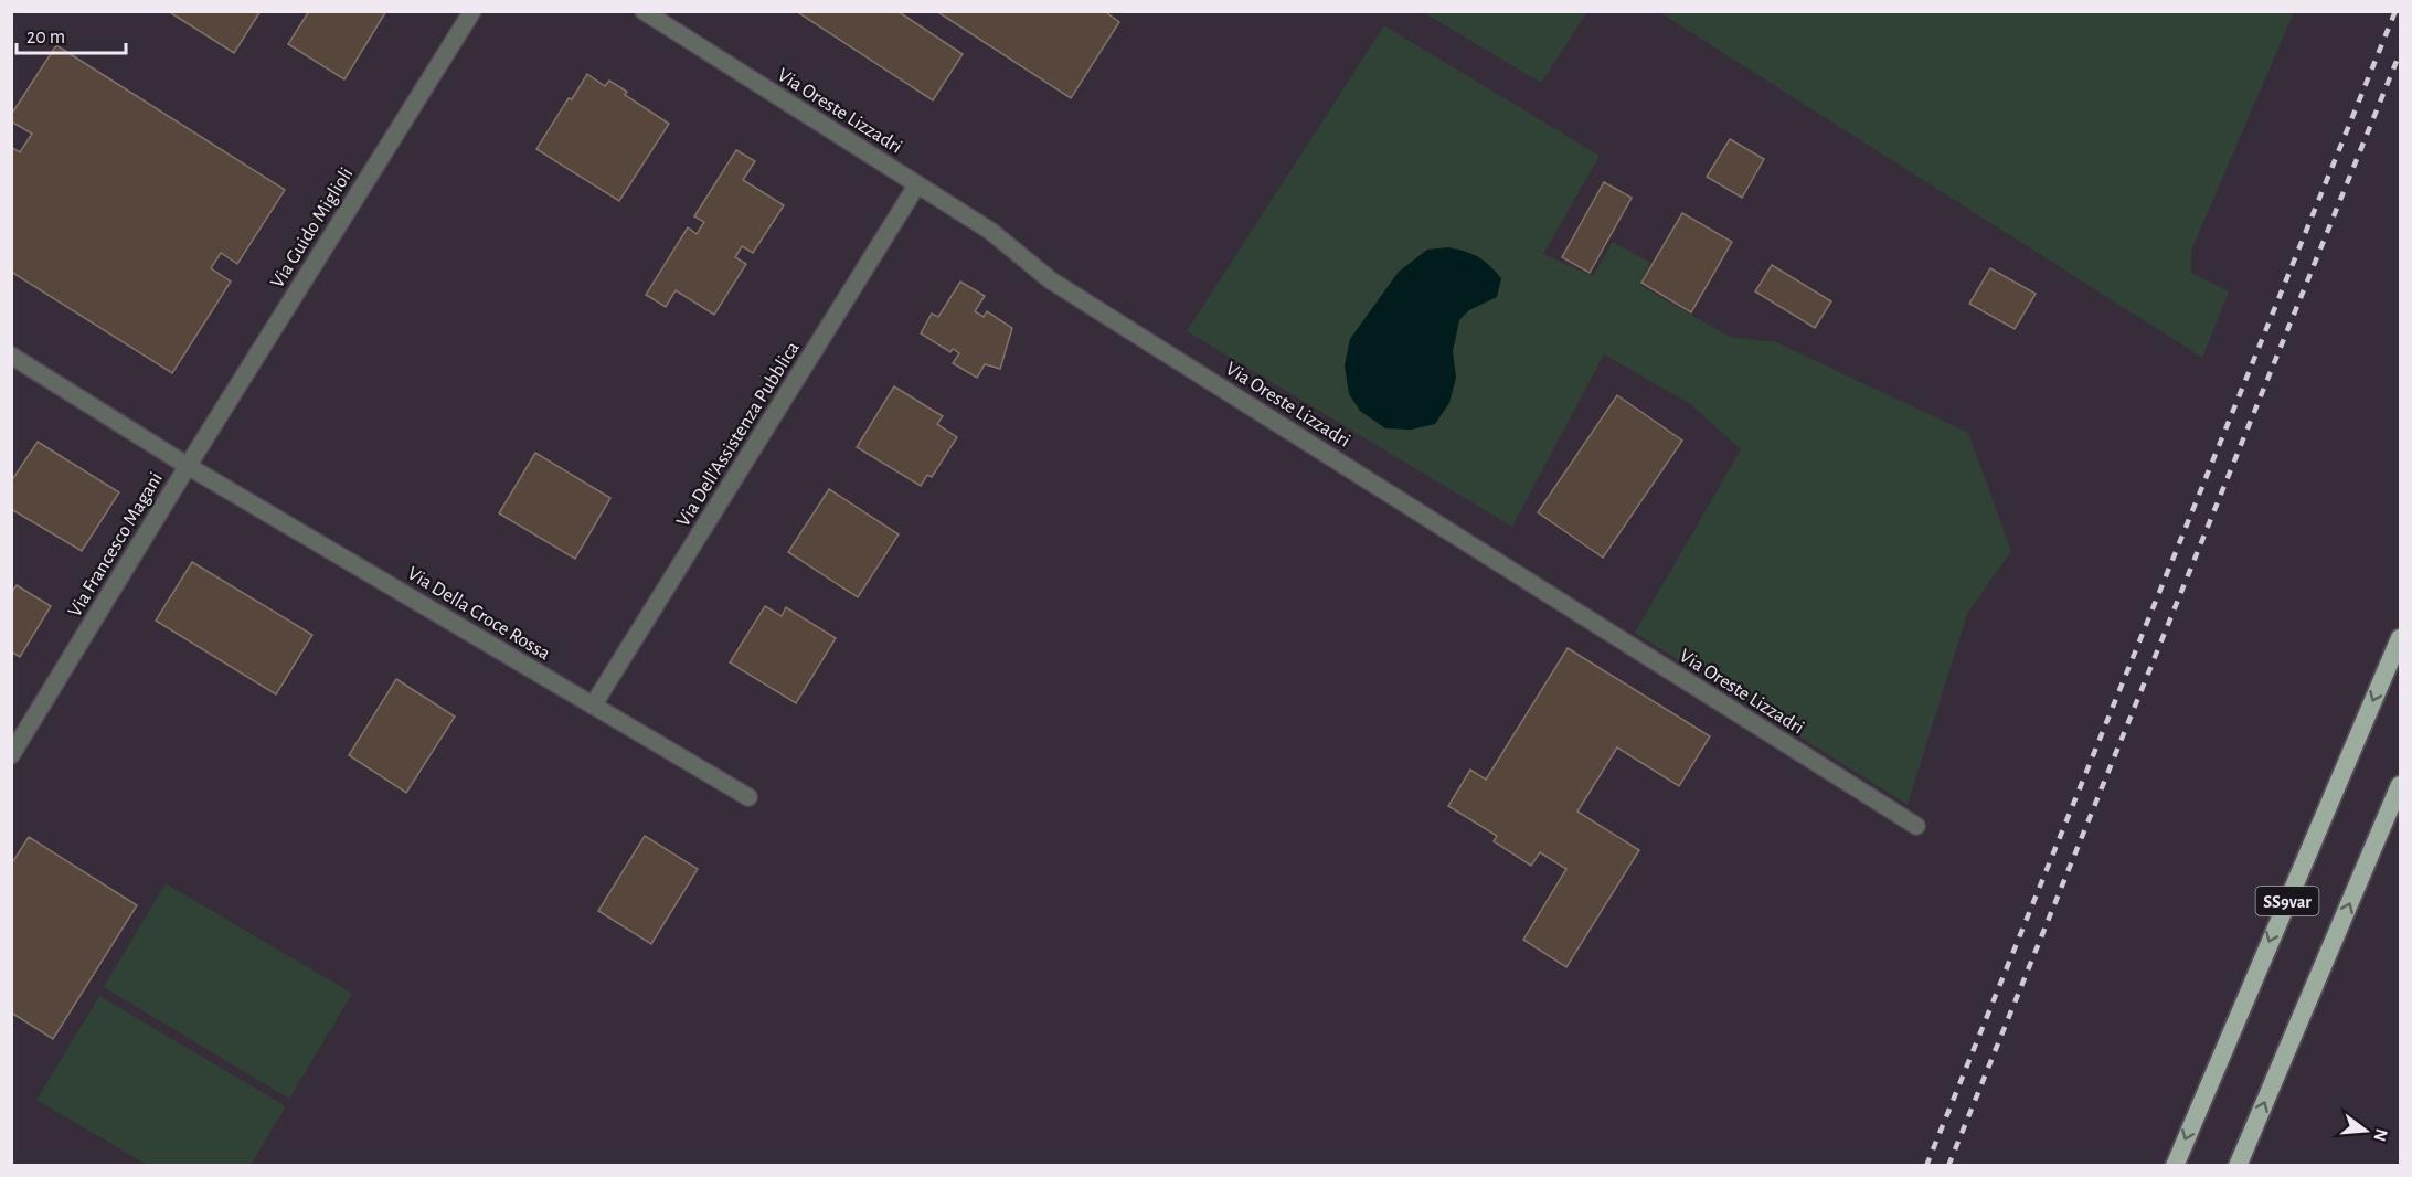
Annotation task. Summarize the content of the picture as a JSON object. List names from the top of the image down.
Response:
{
  "streets": {
    "highway": ["SS9var"],
    "street": [
      "Via Oreste Lizzadri",
      "Via Guido Miglioli",
      "Via Dell'Assistenza Pubblica",
      "Via Francesco Magani",
      "Via Della Croce Rossa"
    ]
  },
  "crossings": [
    ["Via Oreste Lizzadri", "Via Dell'Assistenza Pubblica"],
    ["Via Guido Miglioli", "Via Francesco Magani"],
    ["Via Guido Miglioli", "Via Della Croce Rossa"],
    ["Via Dell'Assistenza Pubblica", "Via Della Croce Rossa"],
    ["Via Francesco Magani", "Via Della Croce Rossa"]
  ],
  "scale_bar": "20 m",
  "north": "right"
}
